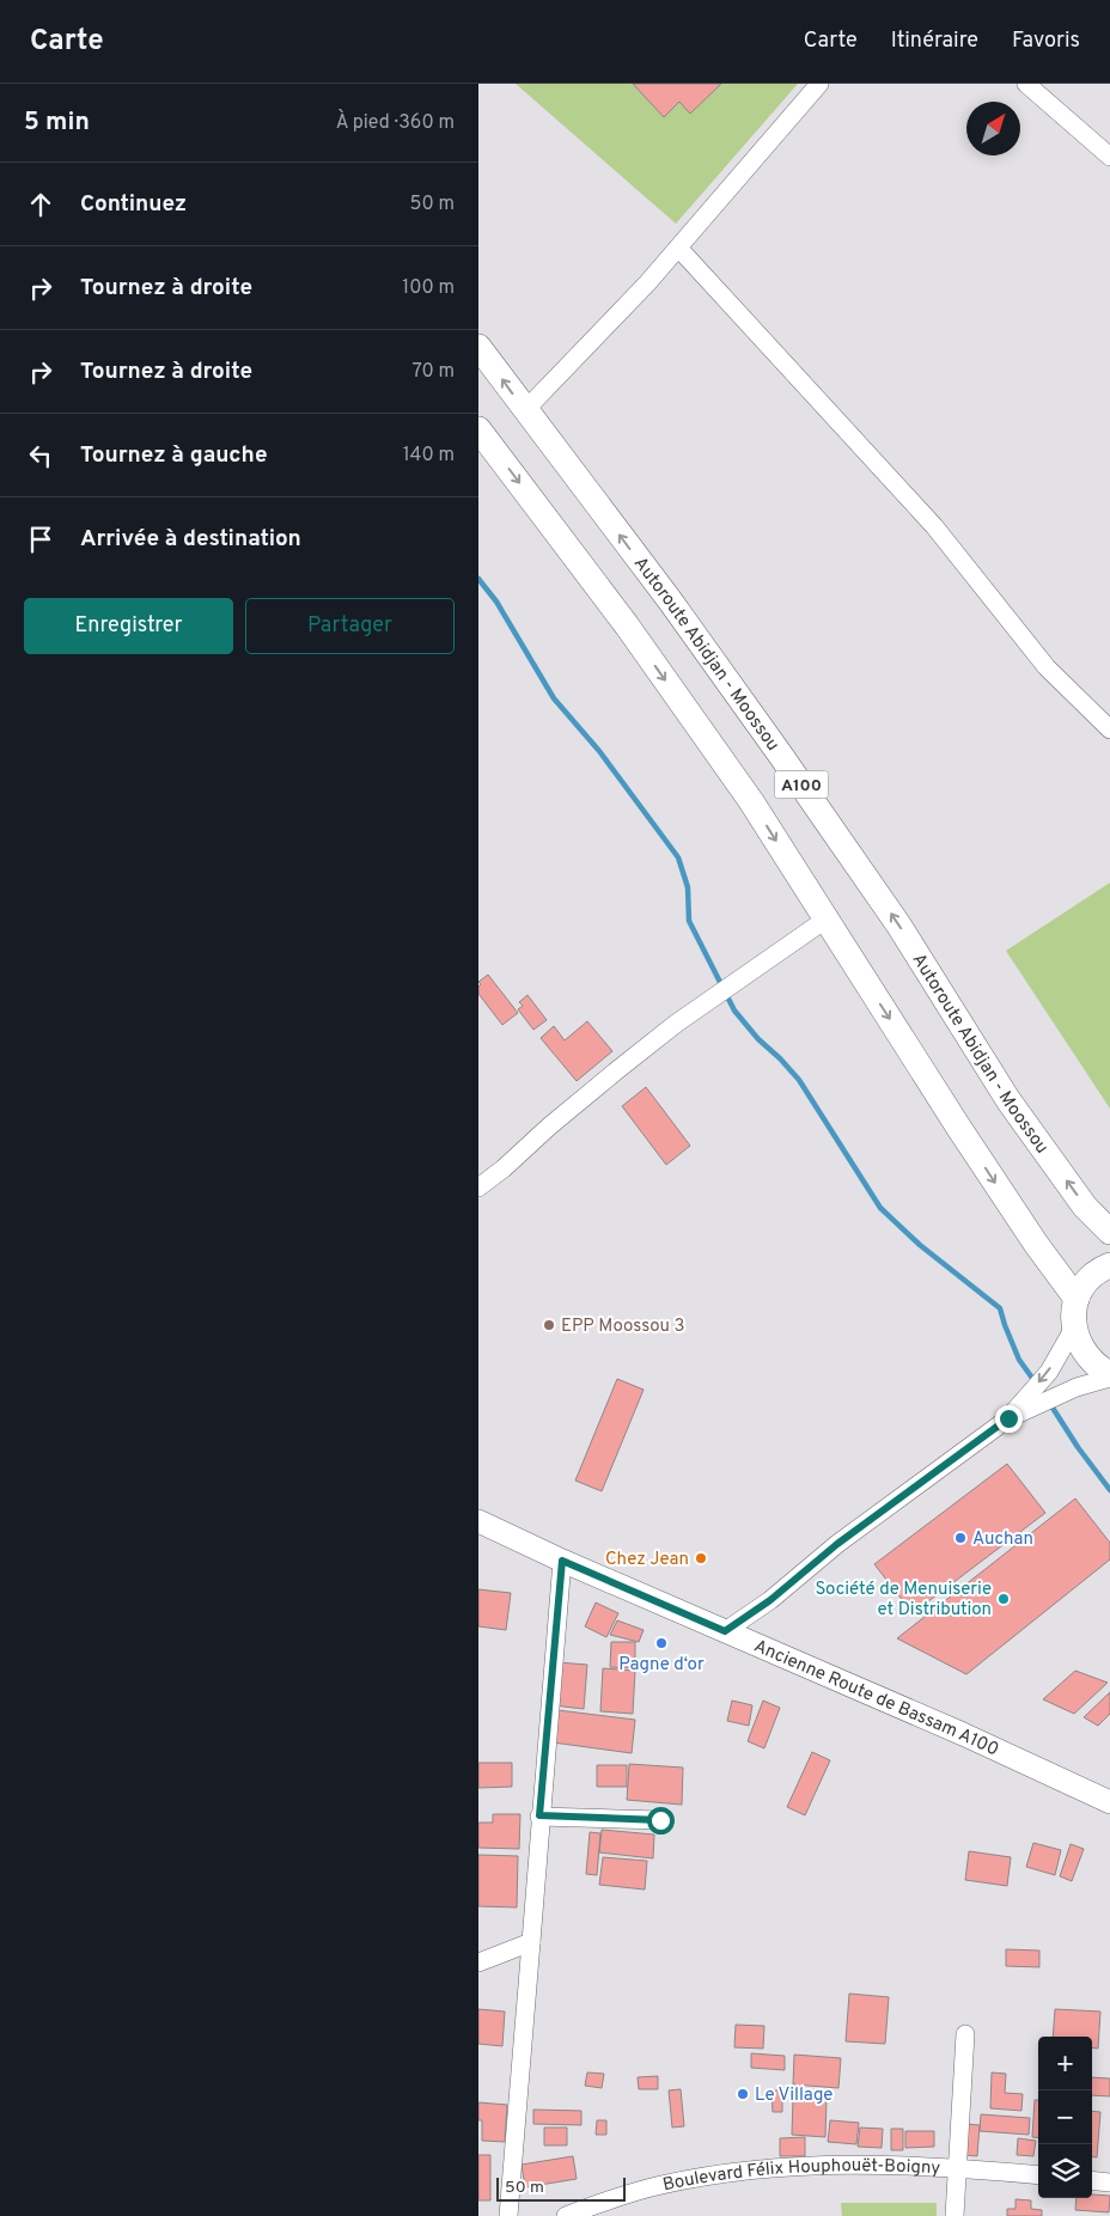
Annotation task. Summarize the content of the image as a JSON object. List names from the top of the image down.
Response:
{
  "streets": {
    "highway": ["Autoroute Abidjan - Moossou", "A100"],
    "main road": ["Ancienne Route de Bassam A100"],
    "street": ["Boulevard Félix Houphouët-Boigny"]
  },
  "places": [
    "EPP Moossou 3",
    "Auchan",
    "Chez Jean",
    "Société de Menuiserie et Distribution",
    "Pagne d‘or",
    "Le Village"
  ],
  "scale_bar": "50 m",
  "north": "top right",
  "page": {
    "header": "Carte",
    "nav": ["Carte", "Itinéraire", "Favoris"],
    "heading": ["5 min", "À pied · 360 m"],
    "list": [
      ["Continuez", "50 m"],
      ["Tournez à droite", "100 m"],
      ["Tournez à droite", "70 m"],
      ["Tournez à gauche", "140 m"],
      "Arrivée à destination"
    ],
    "buttons": ["Enregistrer", "Partager"],
    "map_buttons": ["+", "−"],
    "scale": "50 m"
  }
}
